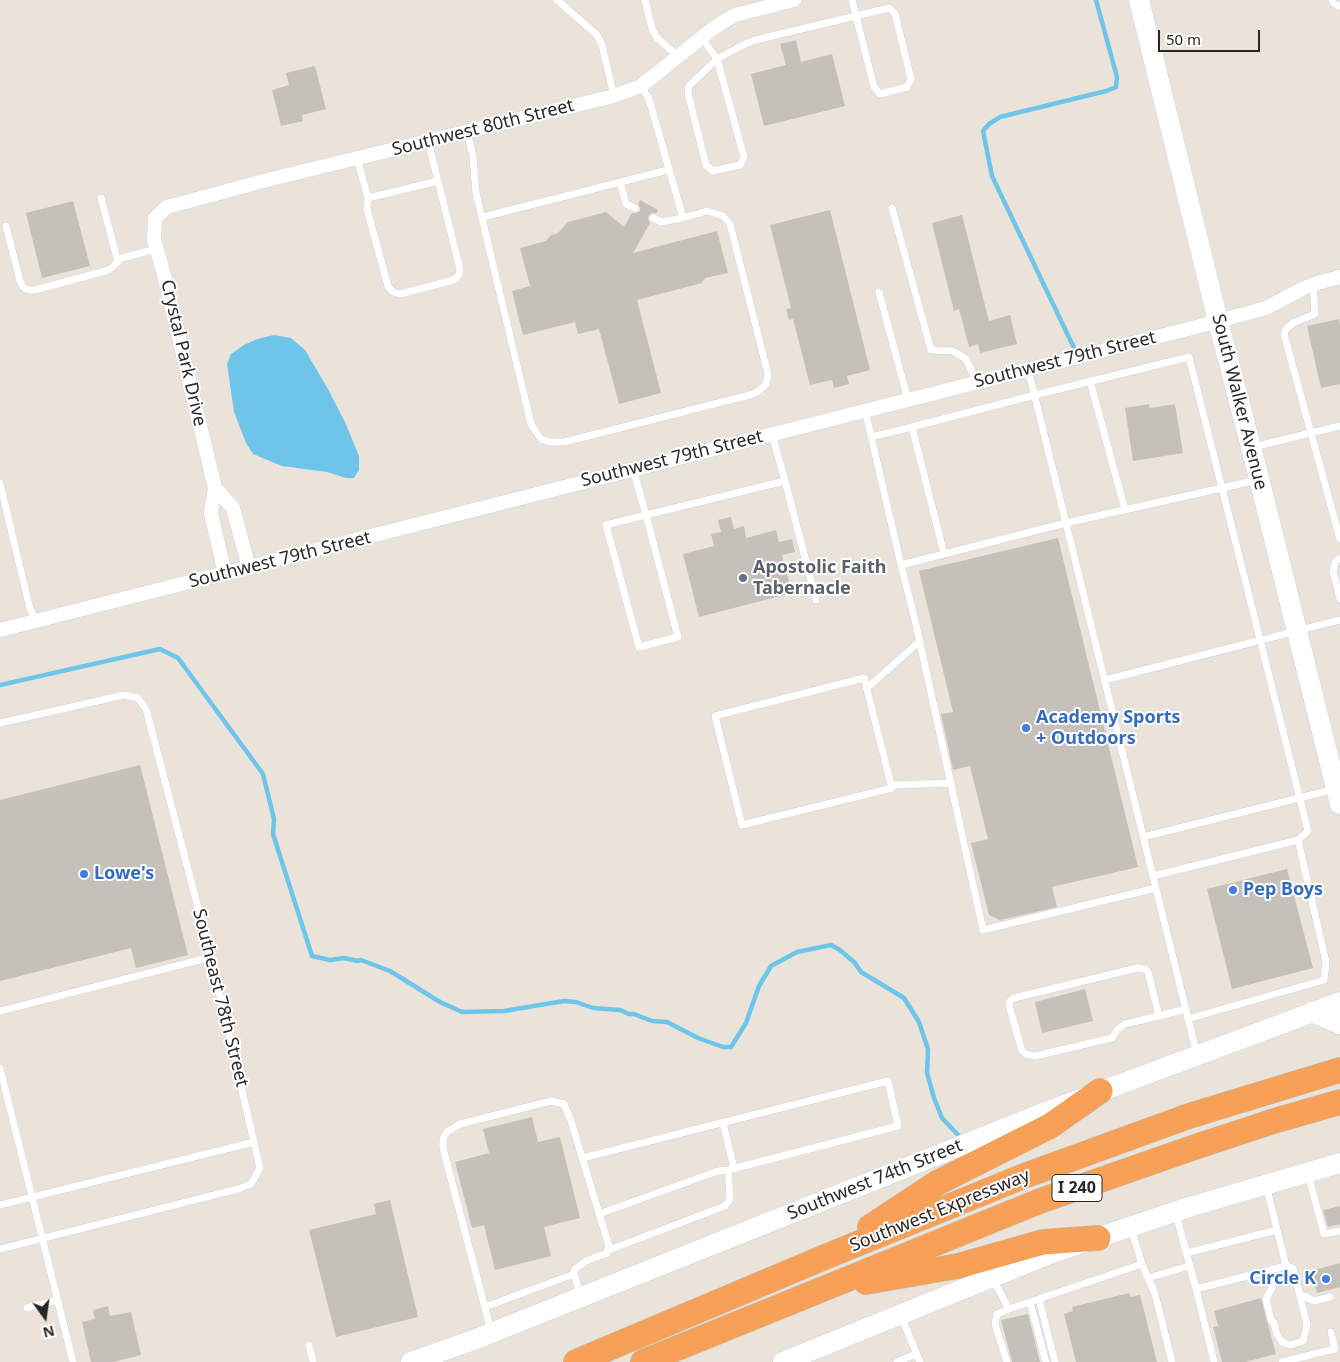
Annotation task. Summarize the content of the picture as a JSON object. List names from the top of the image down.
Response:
{
  "streets": {
    "highway": ["I 240", "Southwest Expressway"],
    "main road": ["South Walker Avenue", "Southwest 74th Street"],
    "street": ["Southwest 80th Street", "Crystal Park Drive", "Southwest 79th Street"],
    "lane": ["Southeast 78th Street"]
  },
  "crossings": [
    ["Southwest 80th Street", "Crystal Park Drive"],
    ["Crystal Park Drive", "Southwest 79th Street"],
    ["Southwest 79th Street", "South Walker Avenue"]
  ],
  "places": [
    "Apostolic Faith Tabernacle",
    "Academy Sports + Outdoors",
    "Lowe's",
    "Pep Boys",
    "Circle K"
  ],
  "scale_bar": "50 m",
  "north": "bottom"
}
